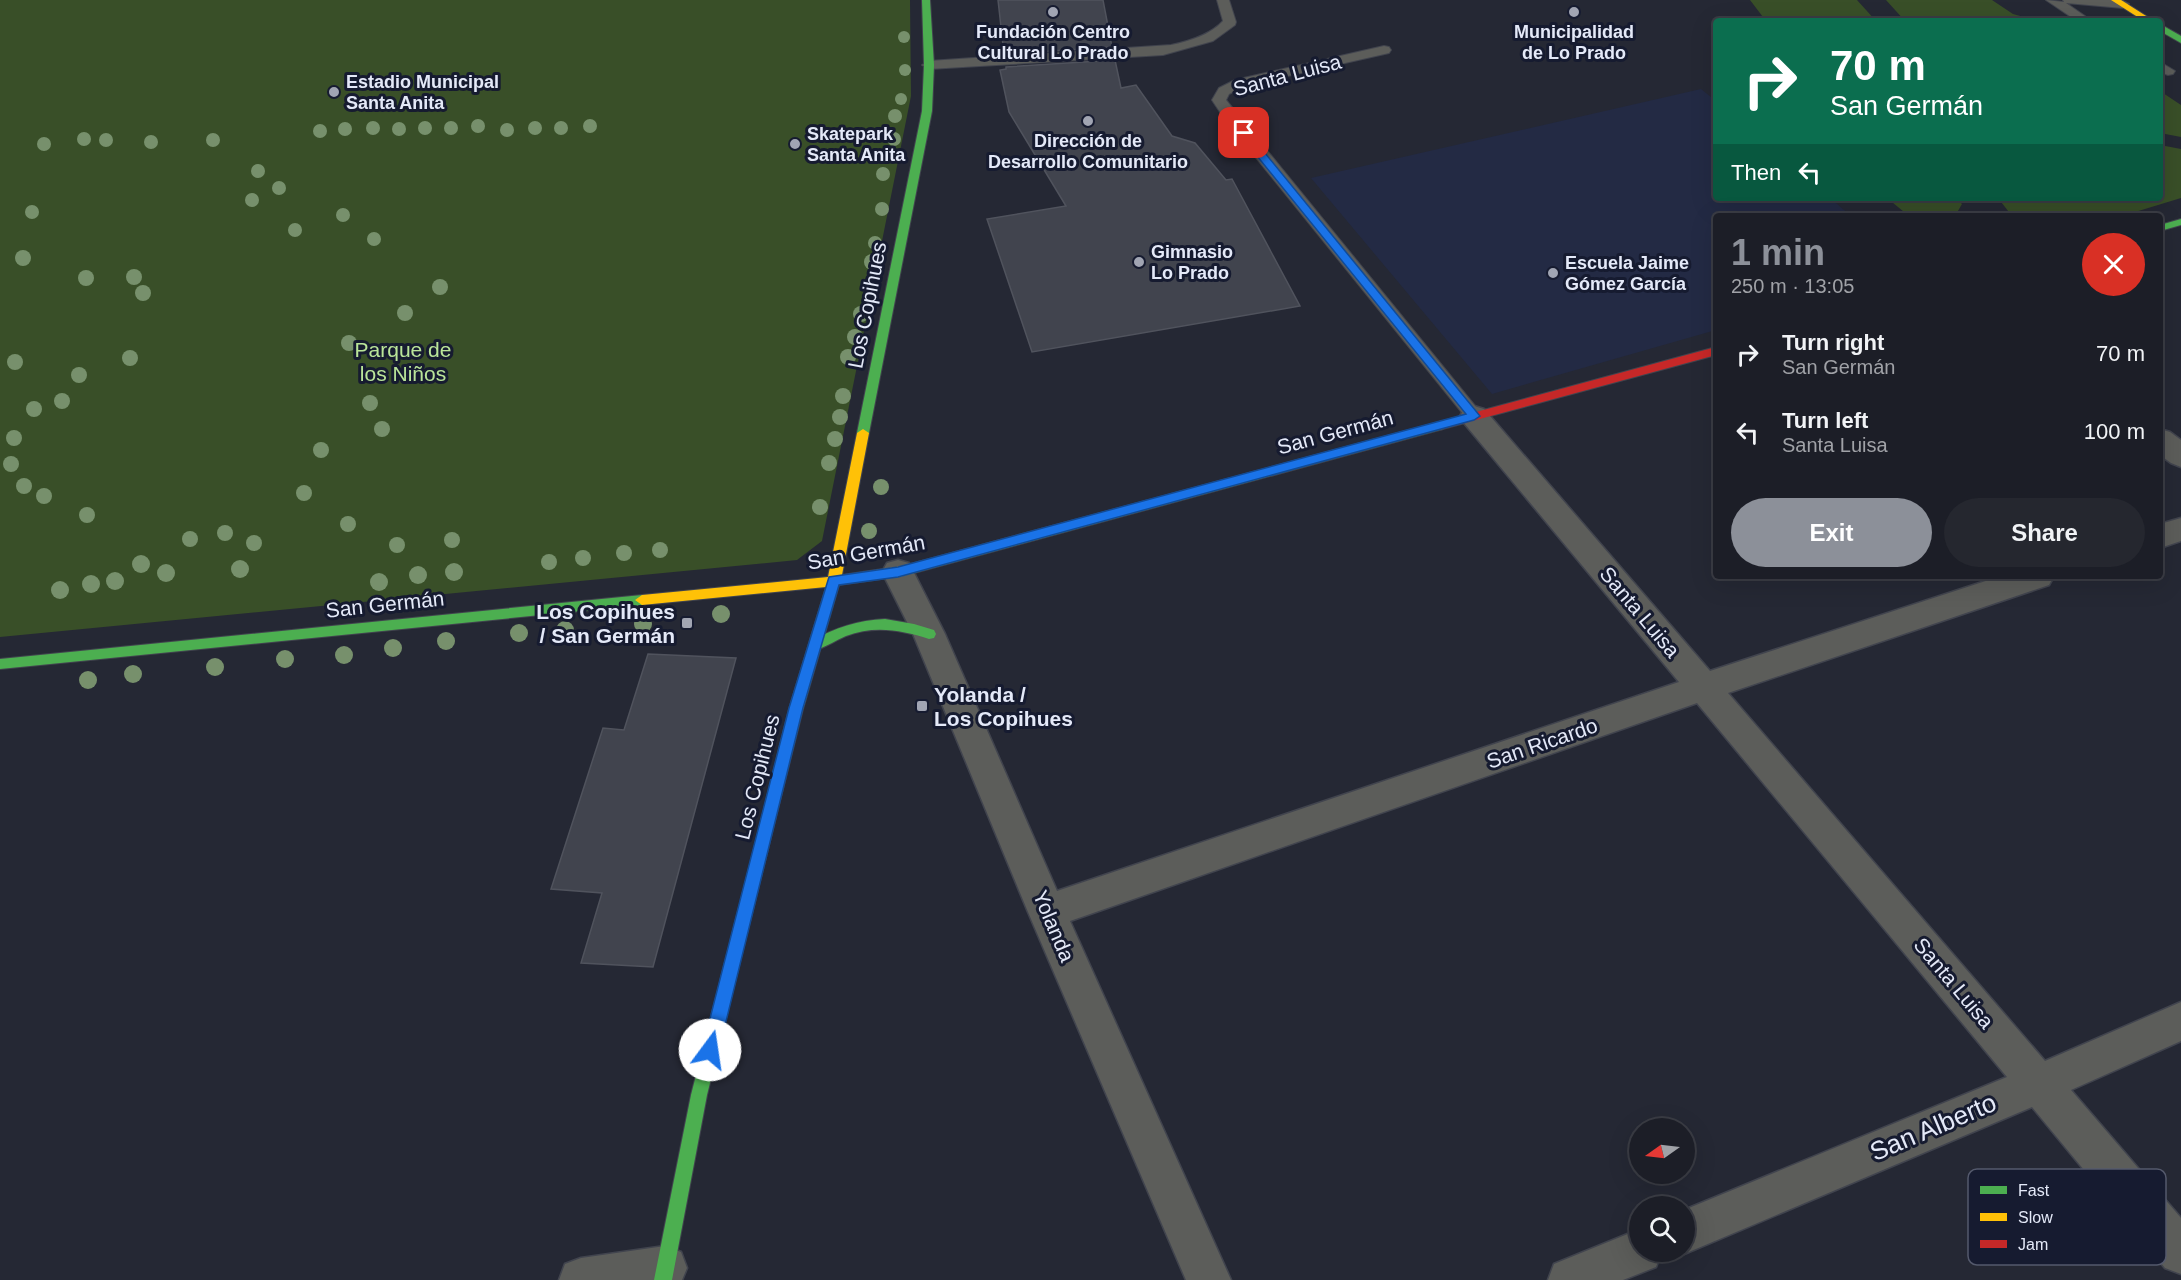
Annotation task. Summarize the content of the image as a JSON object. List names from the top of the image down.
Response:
{
  "streets": {
    "street": [
      "Santa Luisa",
      "Los Copihues",
      "San Germán",
      "San Ricardo",
      "Yolanda",
      "San Alberto"
    ]
  },
  "crossings": [
    ["Santa Luisa", "San Germán"],
    ["Santa Luisa", "San Ricardo"],
    ["Santa Luisa", "San Alberto"],
    ["Los Copihues", "San Germán"],
    ["San Germán", "Yolanda"],
    ["San Ricardo", "Yolanda"]
  ],
  "parks": ["Parque de los Niños"],
  "places": {
    "other": [
      "Fundación Centro Cultural Lo Prado",
      "Municipalidad de Lo Prado",
      "Estadio Municipal Santa Anita",
      "Dirección de Desarrollo Comunitario",
      "Skatepark Santa Anita",
      "Gimnasio Lo Prado",
      "Escuela Jaime Gómez García"
    ],
    "transit": ["Los Copihues / San Germán", "Yolanda / Los Copihues"]
  },
  "legend": ["Fast", "Slow", "Jam"],
  "north": "left",
  "page": {
    "turn": ["70 m", "San Germán"],
    "then": "Then",
    "heading": ["1 min", "250 m · 13:05"],
    "list": [
      {
        "name": "Turn right",
        "note": "San Germán",
        "value": "70 m"
      },
      {
        "name": "Turn left",
        "note": "Santa Luisa",
        "value": "100 m"
      }
    ],
    "buttons": ["Exit", "Share"]
  }
}
